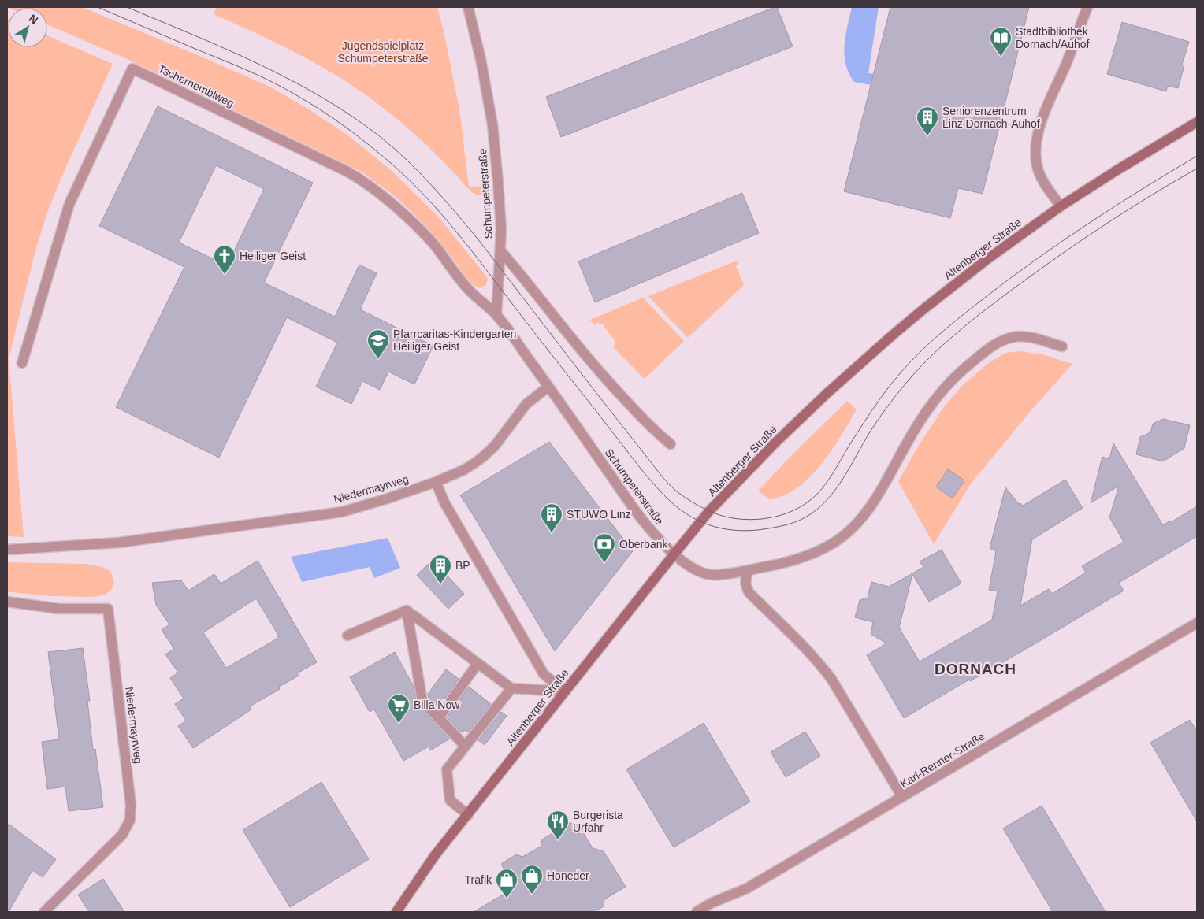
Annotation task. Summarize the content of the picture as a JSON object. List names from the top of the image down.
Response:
{
  "streets": {
    "street": [
      "Tschernemblweg",
      "Schumpeterstraße",
      "Altenberger Straße",
      "Niedermayrweg",
      "Karl-Renner-Straße"
    ]
  },
  "crossings": [
    ["Tschernemblweg", "Schumpeterstraße"],
    ["Schumpeterstraße", "Altenberger Straße"],
    ["Schumpeterstraße", "Niedermayrweg"]
  ],
  "districts": ["DORNACH"],
  "parks": ["Jugendspielplatz Schumpeterstraße"],
  "places": {
    "library": ["Stadtbibliothek Dornach/Auhof"],
    "building": ["Seniorenzentrum Linz Dornach-Auhof", "STUWO Linz", "BP"],
    "church": ["Heiliger Geist"],
    "school or university": ["Pfarrcaritas-Kindergarten Heiliger Geist"],
    "bank": ["Oberbank"],
    "supermarket": ["Billa Now"],
    "restaurant": ["Burgerista Urfahr"],
    "shop": ["Honeder", "Trafik"]
  },
  "north": "top right"
}
